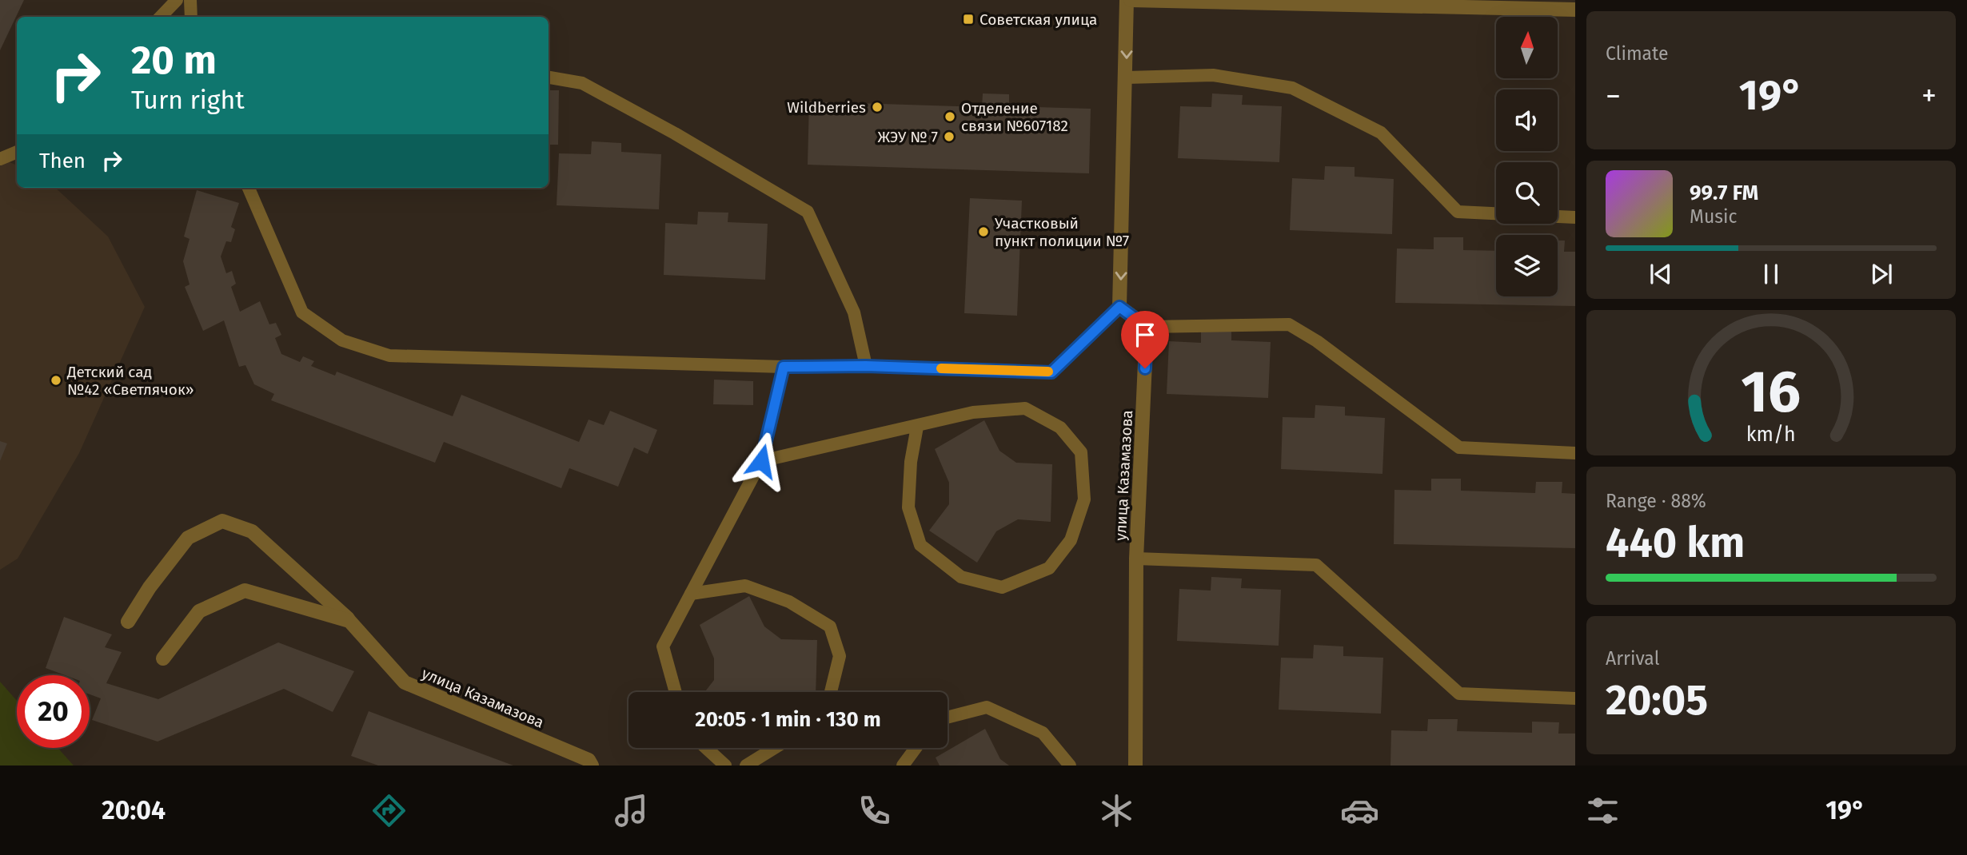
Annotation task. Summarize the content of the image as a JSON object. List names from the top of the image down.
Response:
{
  "streets": {
    "street": ["улица Казамазова"]
  },
  "places": {
    "transit": ["Советская улица"],
    "other": [
      "Wildberries",
      "Отделение связи №607182",
      "ЖЭУ № 7",
      "Участковый пункт полиции №7",
      "Детский сад №42 «Светлячок»"
    ]
  },
  "north": "top",
  "page": {
    "tile": [
      "Climate",
      ["Range · 88%", "440 km"],
      ["Arrival", "20:05"]
    ],
    "turn": ["20 m", "Turn right"],
    "heat": ["−", "19°", "+"],
    "then": "Then",
    "song": ["99.7 FM", "Music"],
    "limit": "20",
    "trip": "20:05 · 1 min · 130 m",
    "tabs": ["20:04", "19°"],
    "gauge": ["16", "km/h"]
  }
}
